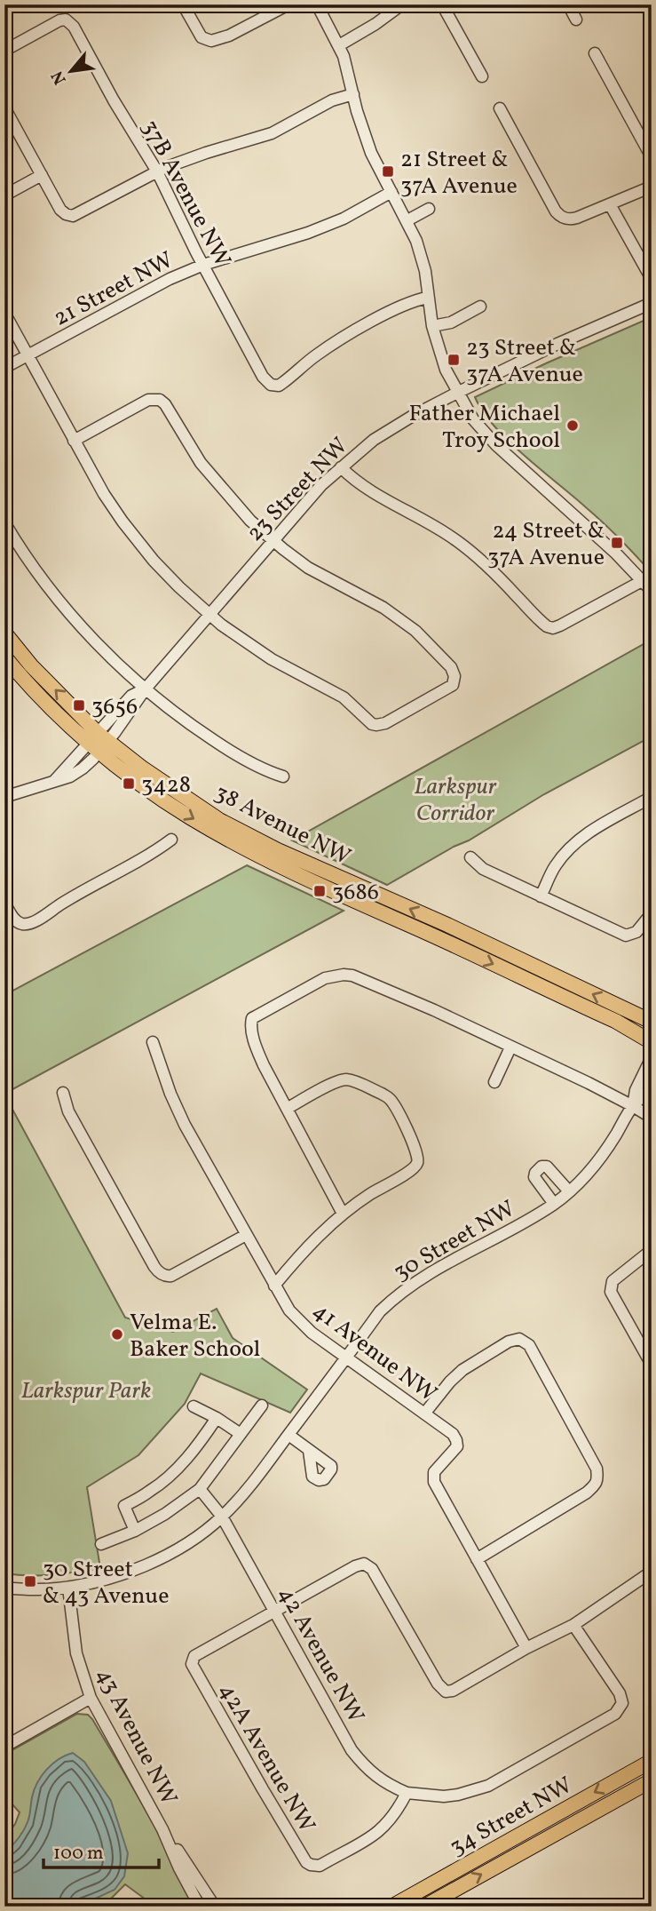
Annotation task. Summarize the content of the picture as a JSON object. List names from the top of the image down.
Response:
{
  "streets": {
    "main road": ["38 Avenue NW", "34 Street NW"],
    "street": [
      "37B Avenue NW",
      "21 Street NW",
      "23 Street NW",
      "30 Street NW",
      "41 Avenue NW",
      "42 Avenue NW",
      "43 Avenue NW",
      "42A Avenue NW"
    ]
  },
  "crossings": [
    ["37B Avenue NW", "21 Street NW"],
    ["23 Street NW", "38 Avenue NW"],
    ["30 Street NW", "41 Avenue NW"],
    ["30 Street NW", "42 Avenue NW"],
    ["30 Street NW", "43 Avenue NW"],
    ["42 Avenue NW", "42A Avenue NW"]
  ],
  "parks": ["Larkspur Corridor", "Larkspur Park"],
  "places": {
    "transit": [
      "21 Street & 37A Avenue",
      "23 Street & 37A Avenue",
      "24 Street & 37A Avenue",
      "3656",
      "3428",
      "3686",
      "30 Street & 43 Avenue"
    ],
    "other": ["Father Michael Troy School", "Velma E. Baker School"]
  },
  "scale_bar": "100 m",
  "north": "bottom left"
}
